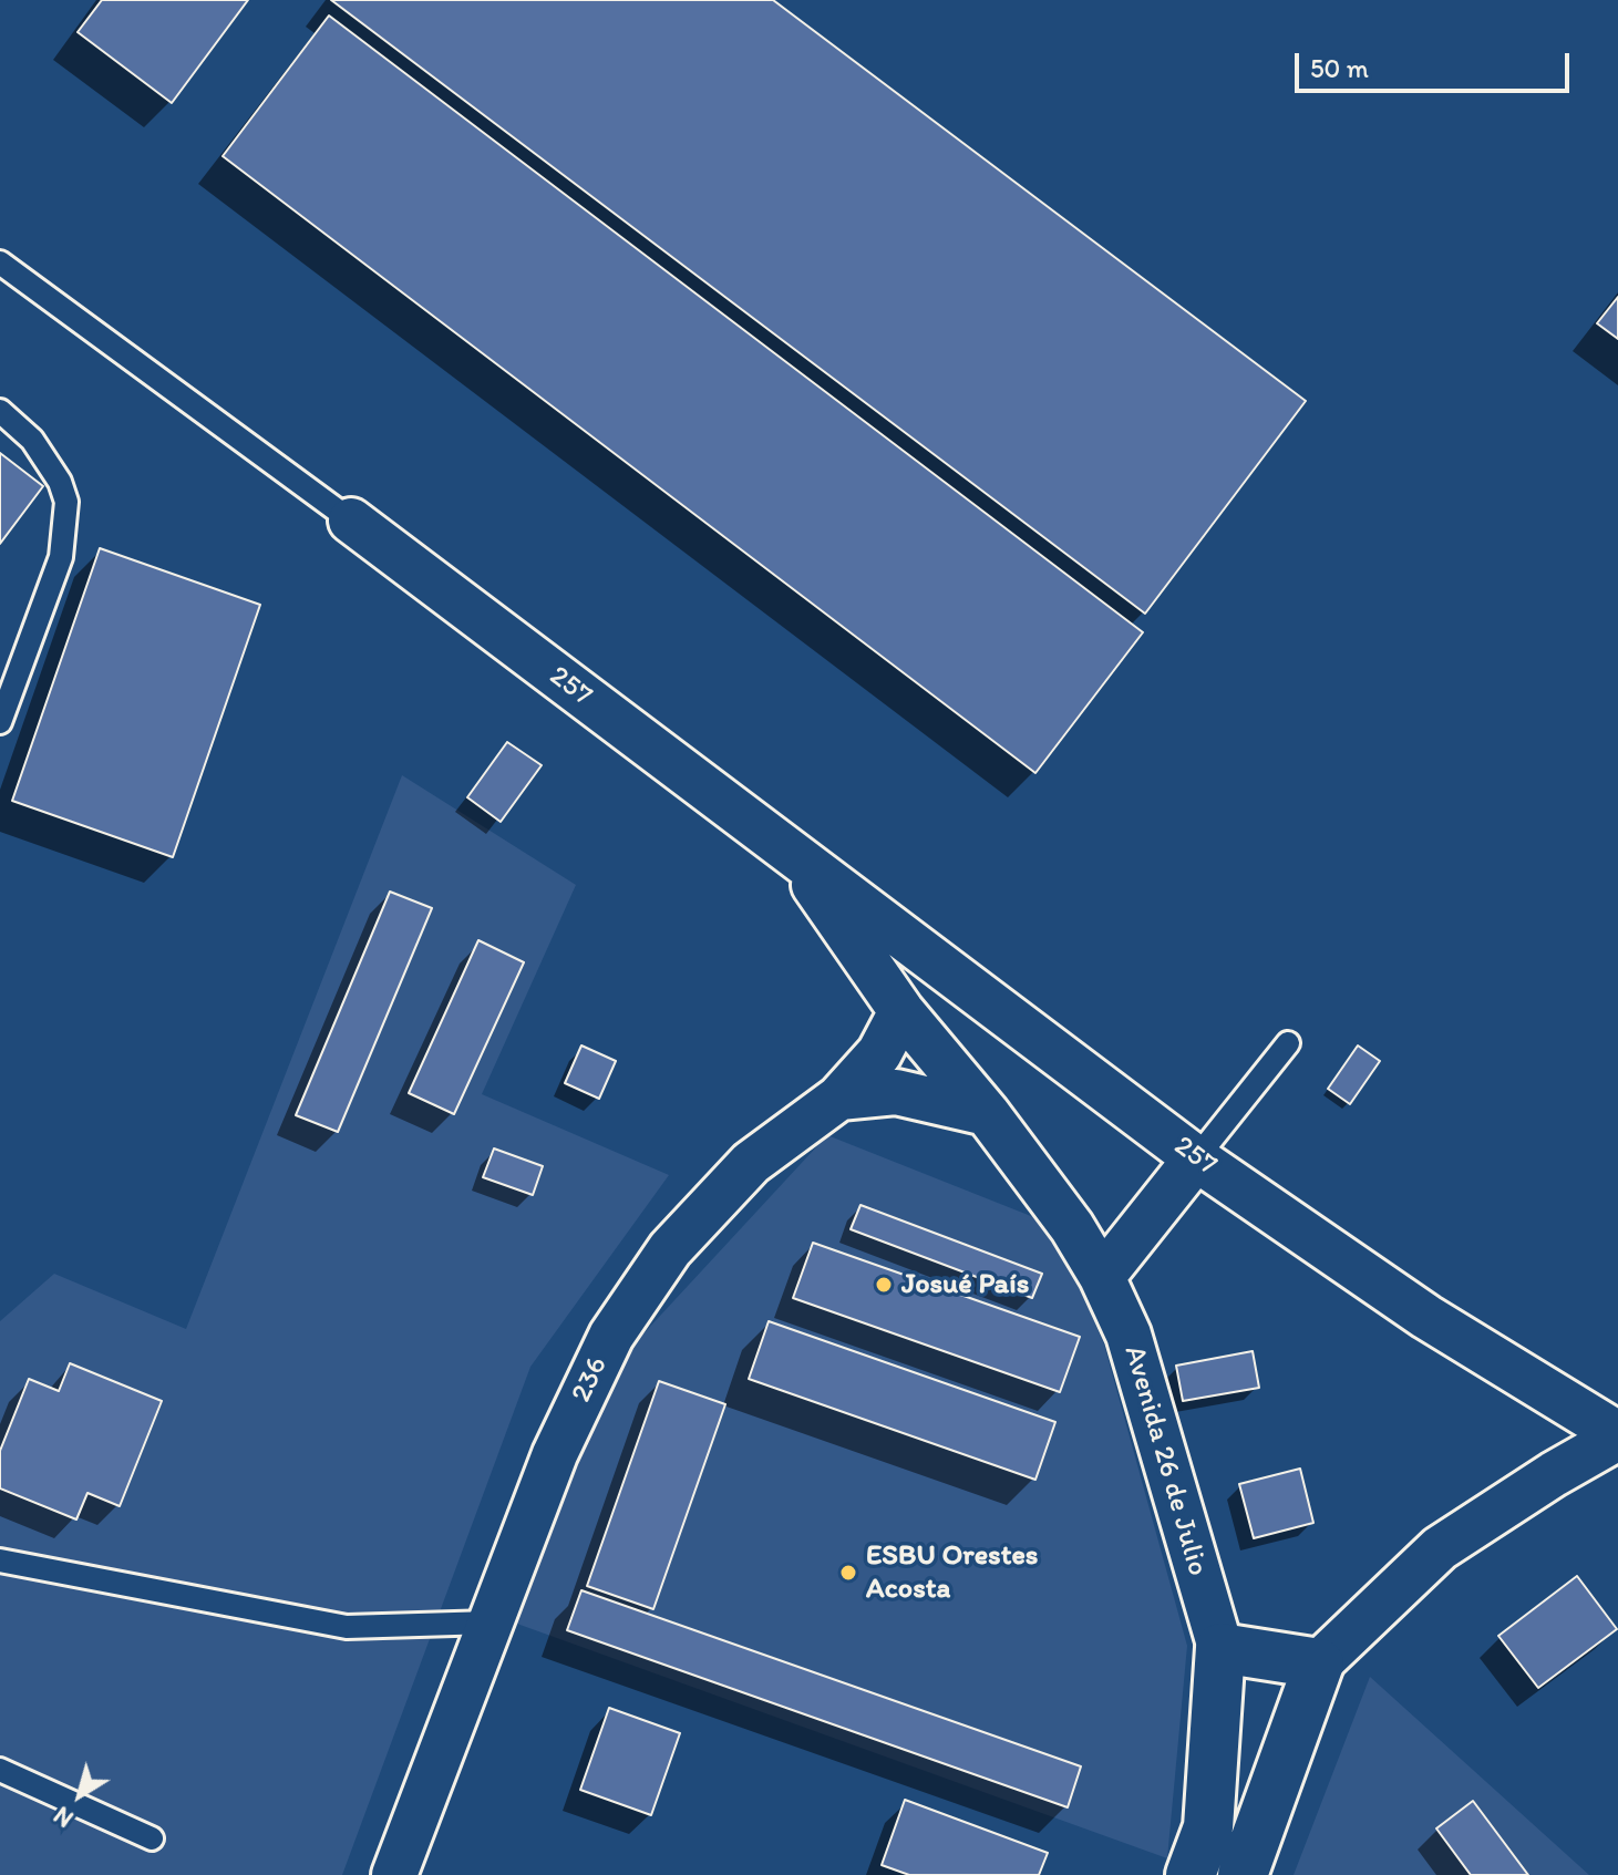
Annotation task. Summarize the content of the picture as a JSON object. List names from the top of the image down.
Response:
{
  "streets": {
    "street": ["257", "236", "Avenida 26 de Julio"]
  },
  "crossings": [
    ["257", "236"],
    ["257", "Avenida 26 de Julio"]
  ],
  "places": ["Josué País", "ESBU Orestes Acosta"],
  "scale_bar": "50 m",
  "north": "bottom left"
}
